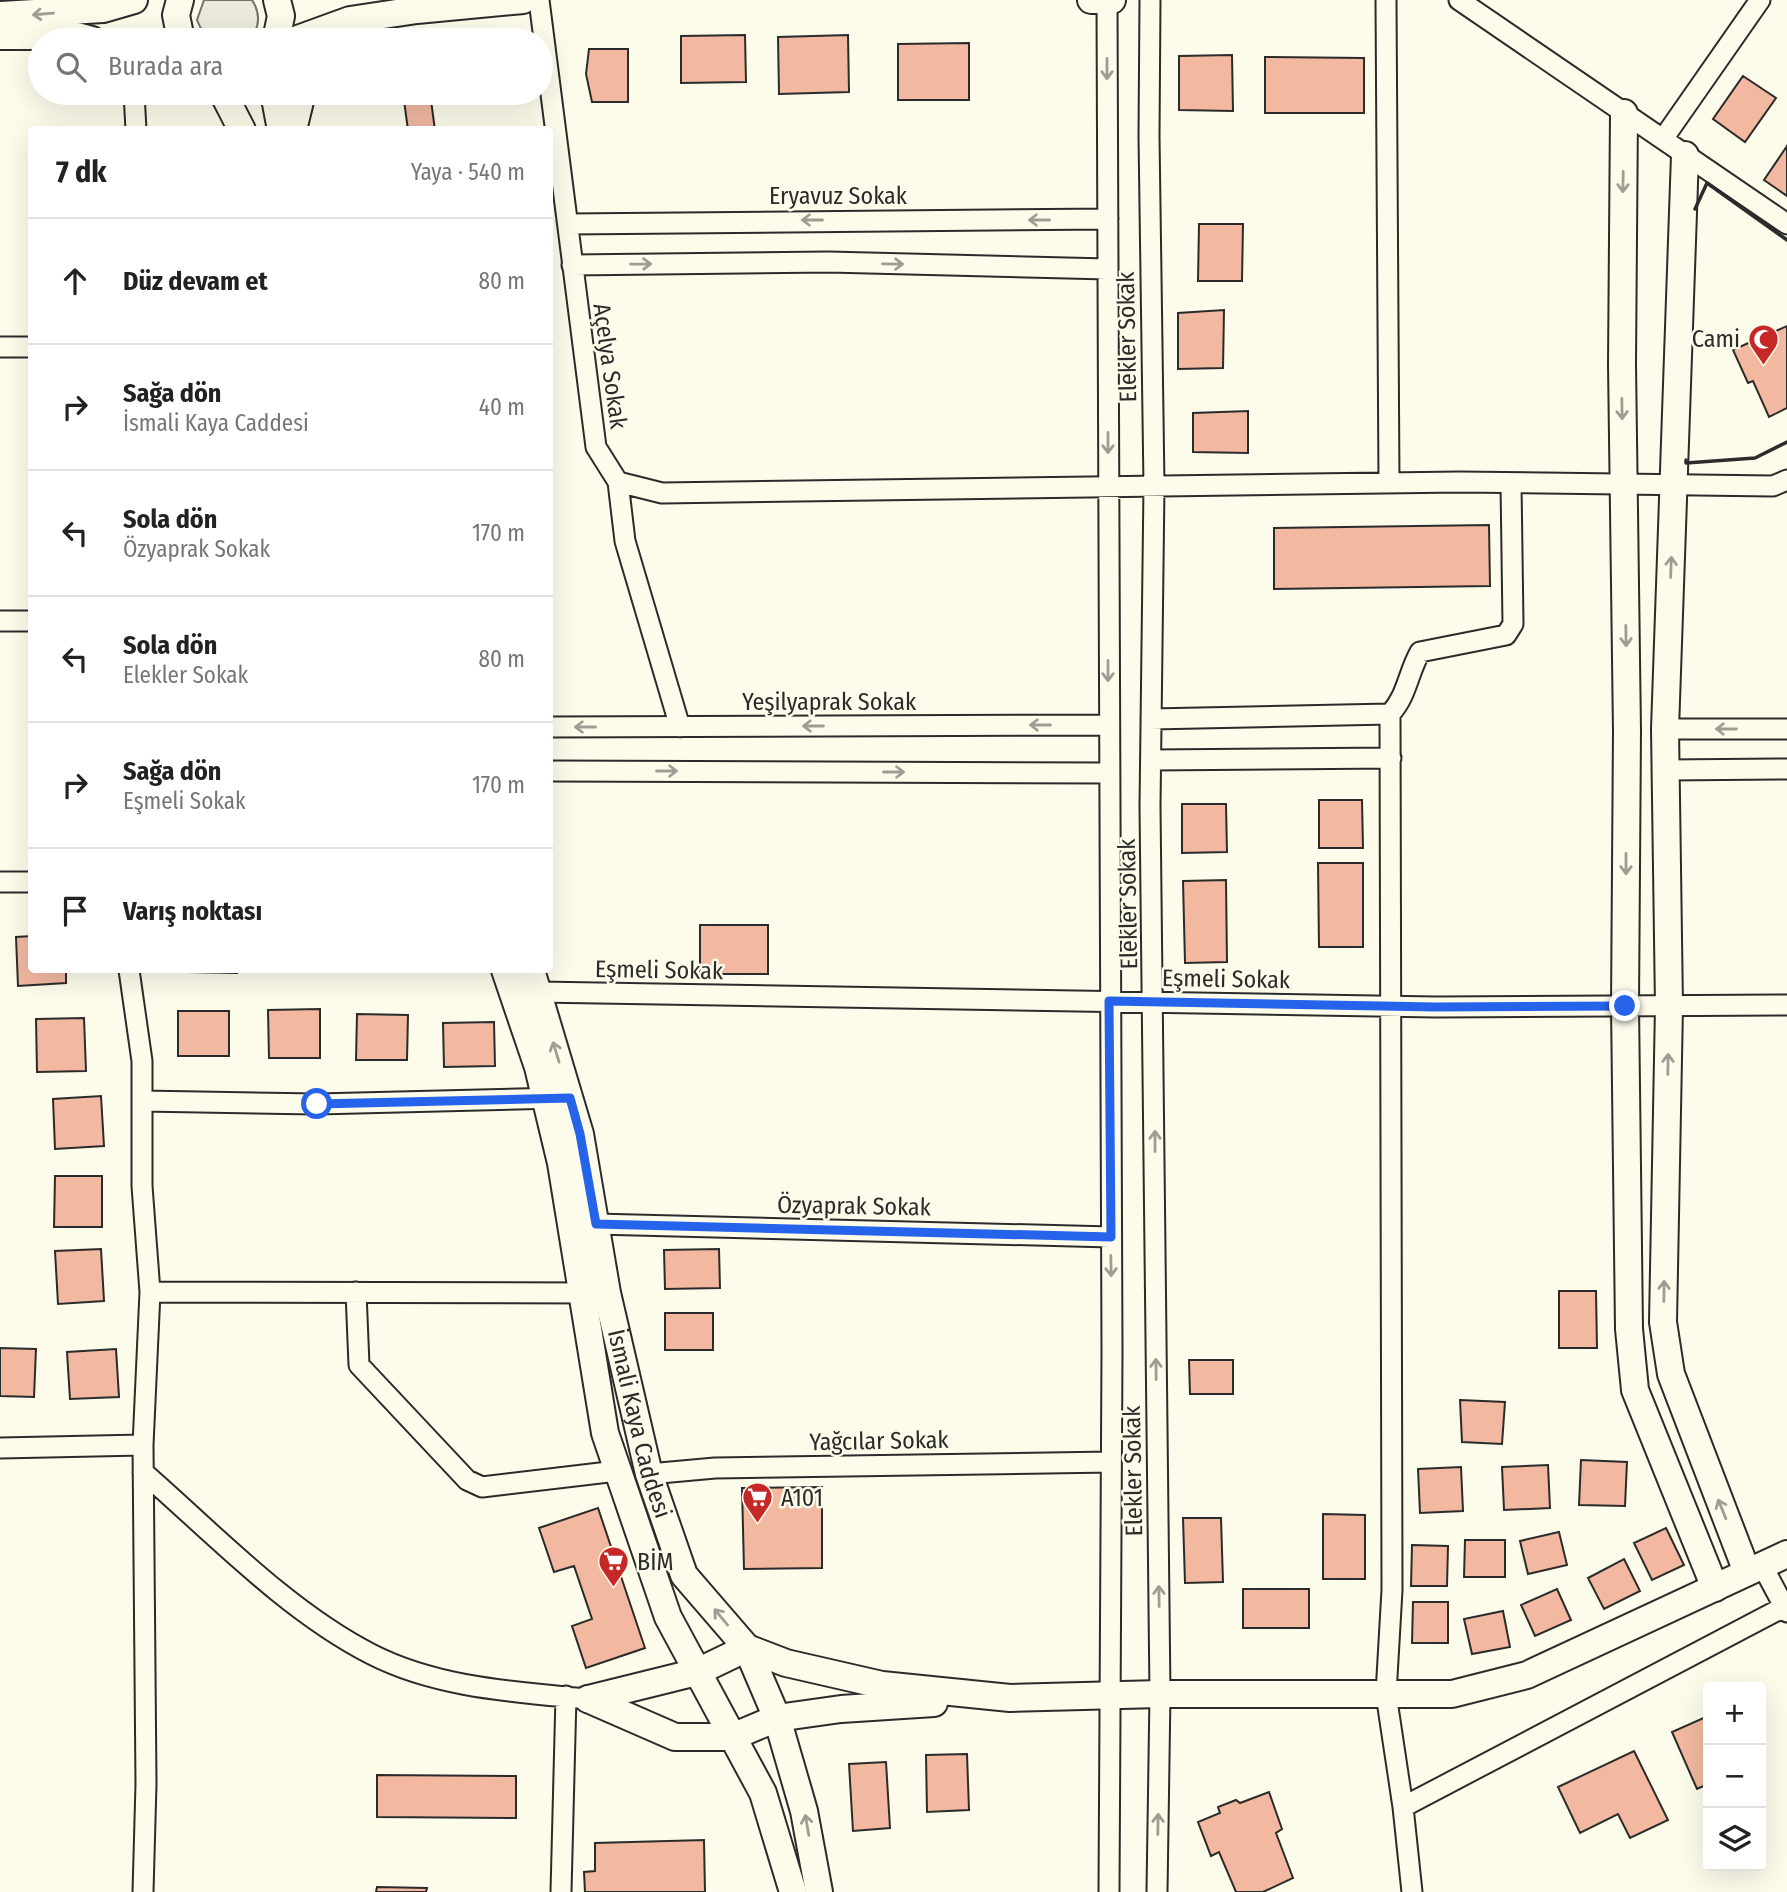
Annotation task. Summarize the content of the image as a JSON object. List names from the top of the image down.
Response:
{
  "streets": {
    "street": [
      "Eryavuz Sokak",
      "Elekler Sokak",
      "Açelya Sokak",
      "Yeşilyaprak Sokak",
      "Eşmeli Sokak",
      "Özyaprak Sokak",
      "İsmali Kaya Caddesi",
      "Yağcılar Sokak"
    ]
  },
  "crossings": [
    ["Eryavuz Sokak", "Elekler Sokak"],
    ["Eryavuz Sokak", "Açelya Sokak"],
    ["Elekler Sokak", "Yeşilyaprak Sokak"],
    ["Elekler Sokak", "Eşmeli Sokak"],
    ["Elekler Sokak", "Özyaprak Sokak"],
    ["Elekler Sokak", "Yağcılar Sokak"],
    ["Açelya Sokak", "Yeşilyaprak Sokak"],
    ["Eşmeli Sokak", "İsmali Kaya Caddesi"],
    ["Özyaprak Sokak", "İsmali Kaya Caddesi"],
    ["İsmali Kaya Caddesi", "Yağcılar Sokak"]
  ],
  "places": {
    "mosque": ["Cami"],
    "supermarket": ["A101", "BİM"]
  },
  "page": {
    "search": "Burada ara",
    "heading": ["7 dk", "Yaya · 540 m"],
    "list": [
      ["Düz devam et", "80 m"],
      ["Sağa dön", "İsmali Kaya Caddesi", "40 m"],
      ["Sola dön", "Özyaprak Sokak", "170 m"],
      ["Sola dön", "Elekler Sokak", "80 m"],
      ["Sağa dön", "Eşmeli Sokak", "170 m"],
      "Varış noktası"
    ],
    "map_buttons": ["+", "−"]
  }
}
